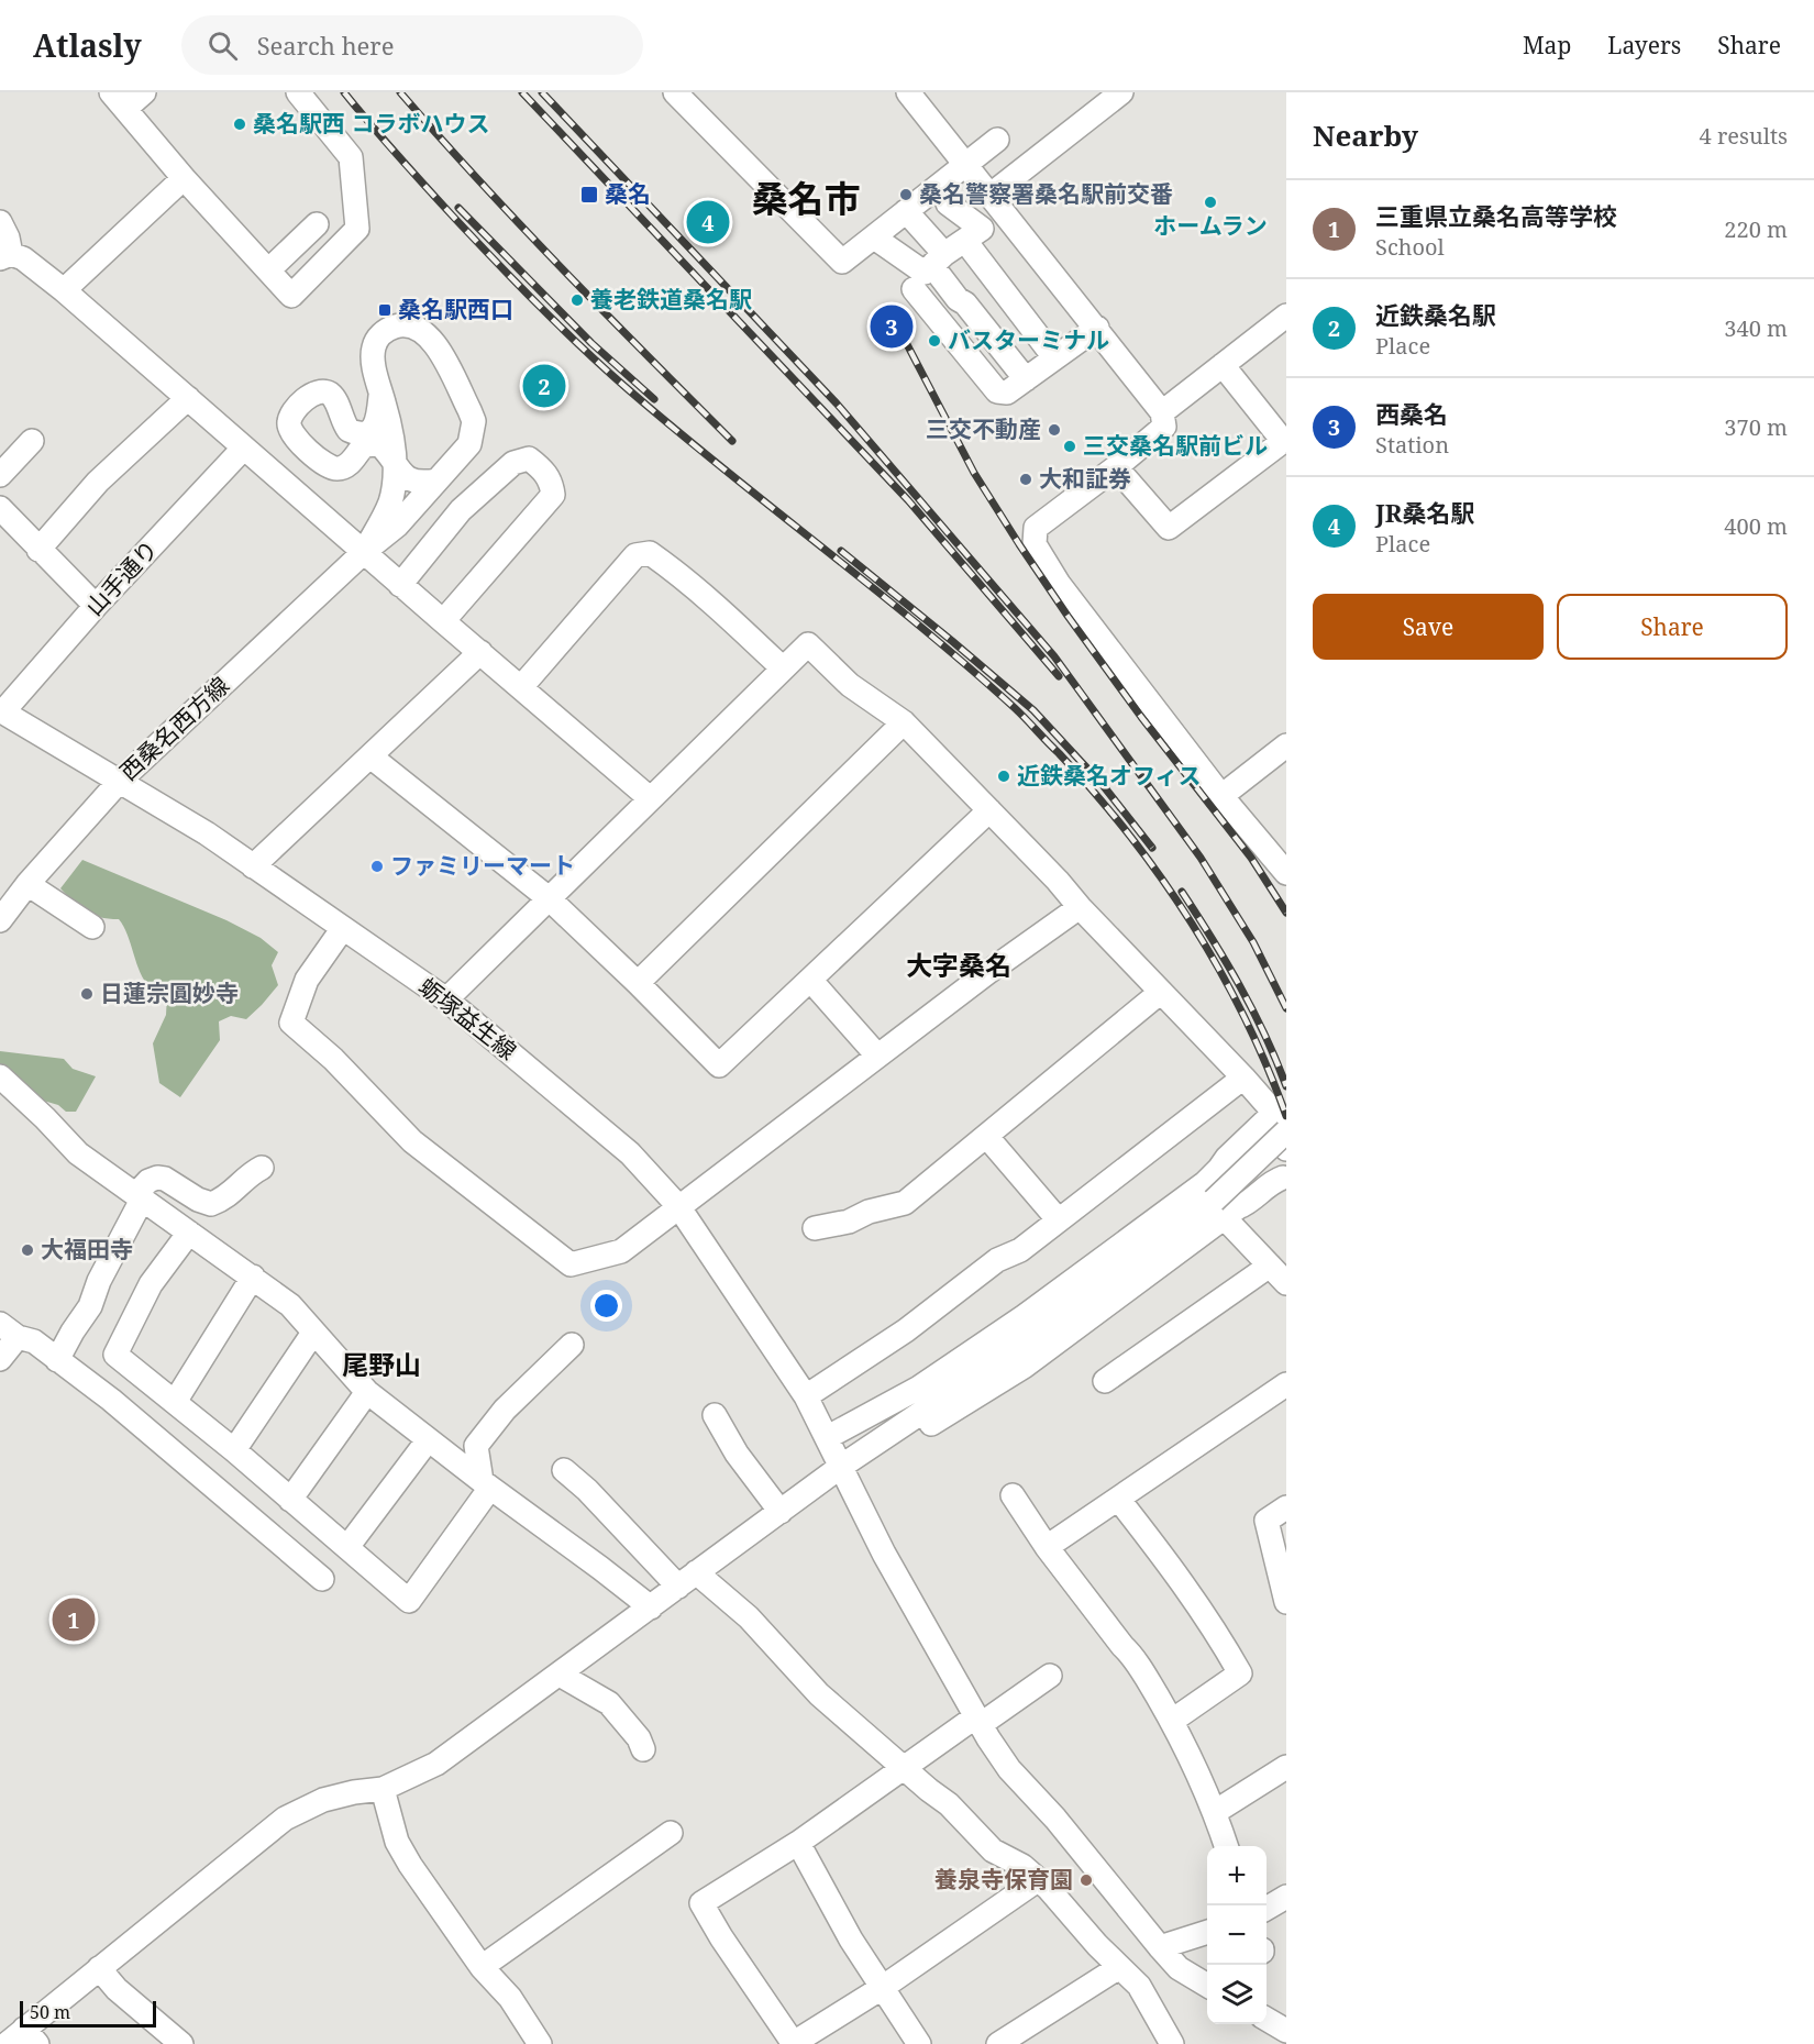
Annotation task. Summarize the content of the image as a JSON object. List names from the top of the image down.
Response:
{
  "streets": {
    "street": ["山手通り", "西桑名西方線", "蛎塚益生線"]
  },
  "crossings": [
    ["山手通り", "蛎塚益生線"],
    ["西桑名西方線", "蛎塚益生線"]
  ],
  "districts": ["桑名市", "大字桑名", "尾野山"],
  "places": {
    "other": [
      "桑名駅西 コラボハウス",
      "桑名警察署桑名駅前交番",
      "ホームラン",
      "養老鉄道桑名駅",
      "バスターミナル",
      "三交不動産",
      "三交桑名駅前ビル",
      "大和証券",
      "近鉄桑名オフィス",
      "ファミリーマート",
      "日蓮宗圓妙寺",
      "大福田寺",
      "養泉寺保育園"
    ],
    "transit": ["桑名", "桑名駅西口"]
  },
  "scale_bar": "50 m",
  "page": {
    "header": "Atlasly",
    "search": "Search here",
    "nav": ["Map", "Layers", "Share"],
    "heading": ["Nearby", "4 results"],
    "list": [
      {
        "mark": "1",
        "name": "三重県立桑名高等学校",
        "note": "School",
        "value": "220 m"
      },
      {
        "mark": "2",
        "name": "近鉄桑名駅",
        "note": "Place",
        "value": "340 m"
      },
      {
        "mark": "3",
        "name": "西桑名",
        "note": "Station",
        "value": "370 m"
      },
      {
        "mark": "4",
        "name": "JR桑名駅",
        "note": "Place",
        "value": "400 m"
      }
    ],
    "pins": [
      "4",
      "3",
      "2",
      "1"
    ],
    "buttons": ["Save", "Share"],
    "map_buttons": ["+", "−"],
    "scale": "50 m"
  }
}
